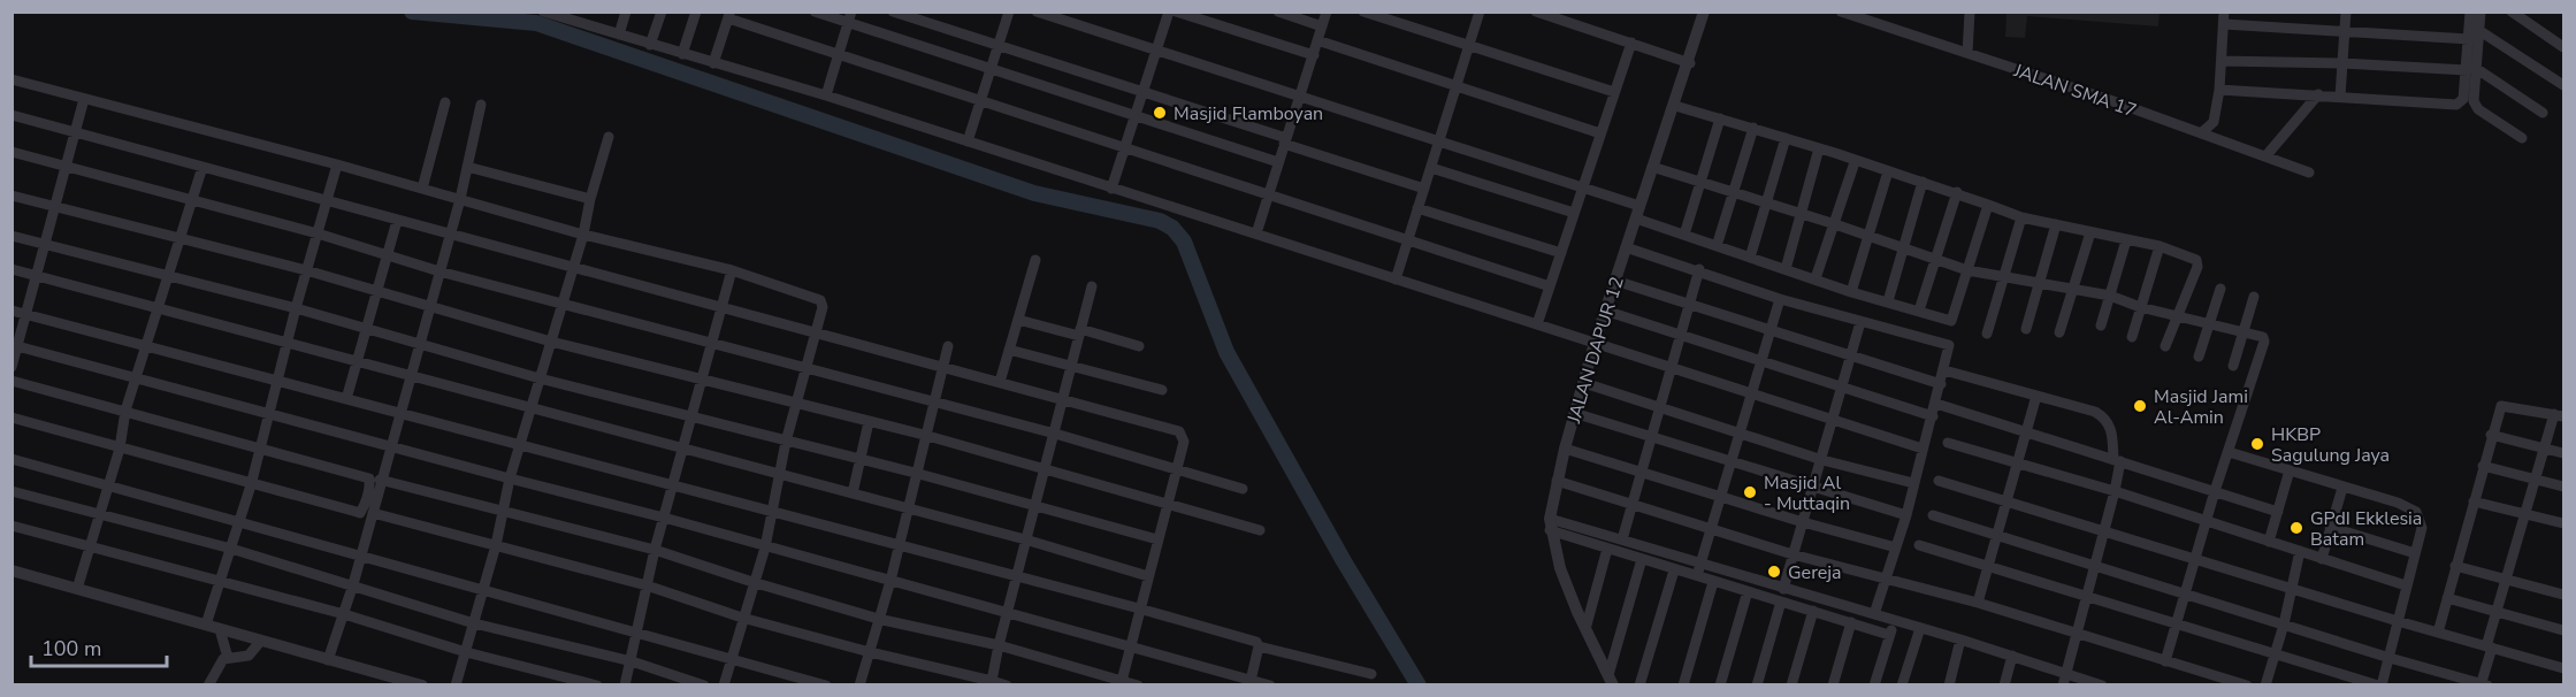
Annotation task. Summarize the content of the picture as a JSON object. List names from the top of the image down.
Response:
{
  "streets": {
    "street": ["JALAN SMA 17", "JALAN DAPUR 12"]
  },
  "places": [
    "Masjid Flamboyan",
    "Masjid Jami Al-Amin",
    "HKBP Sagulung Jaya",
    "Masjid Al - Muttaqin",
    "GPdI Ekklesia Batam",
    "Gereja"
  ],
  "scale_bar": "100 m"
}
